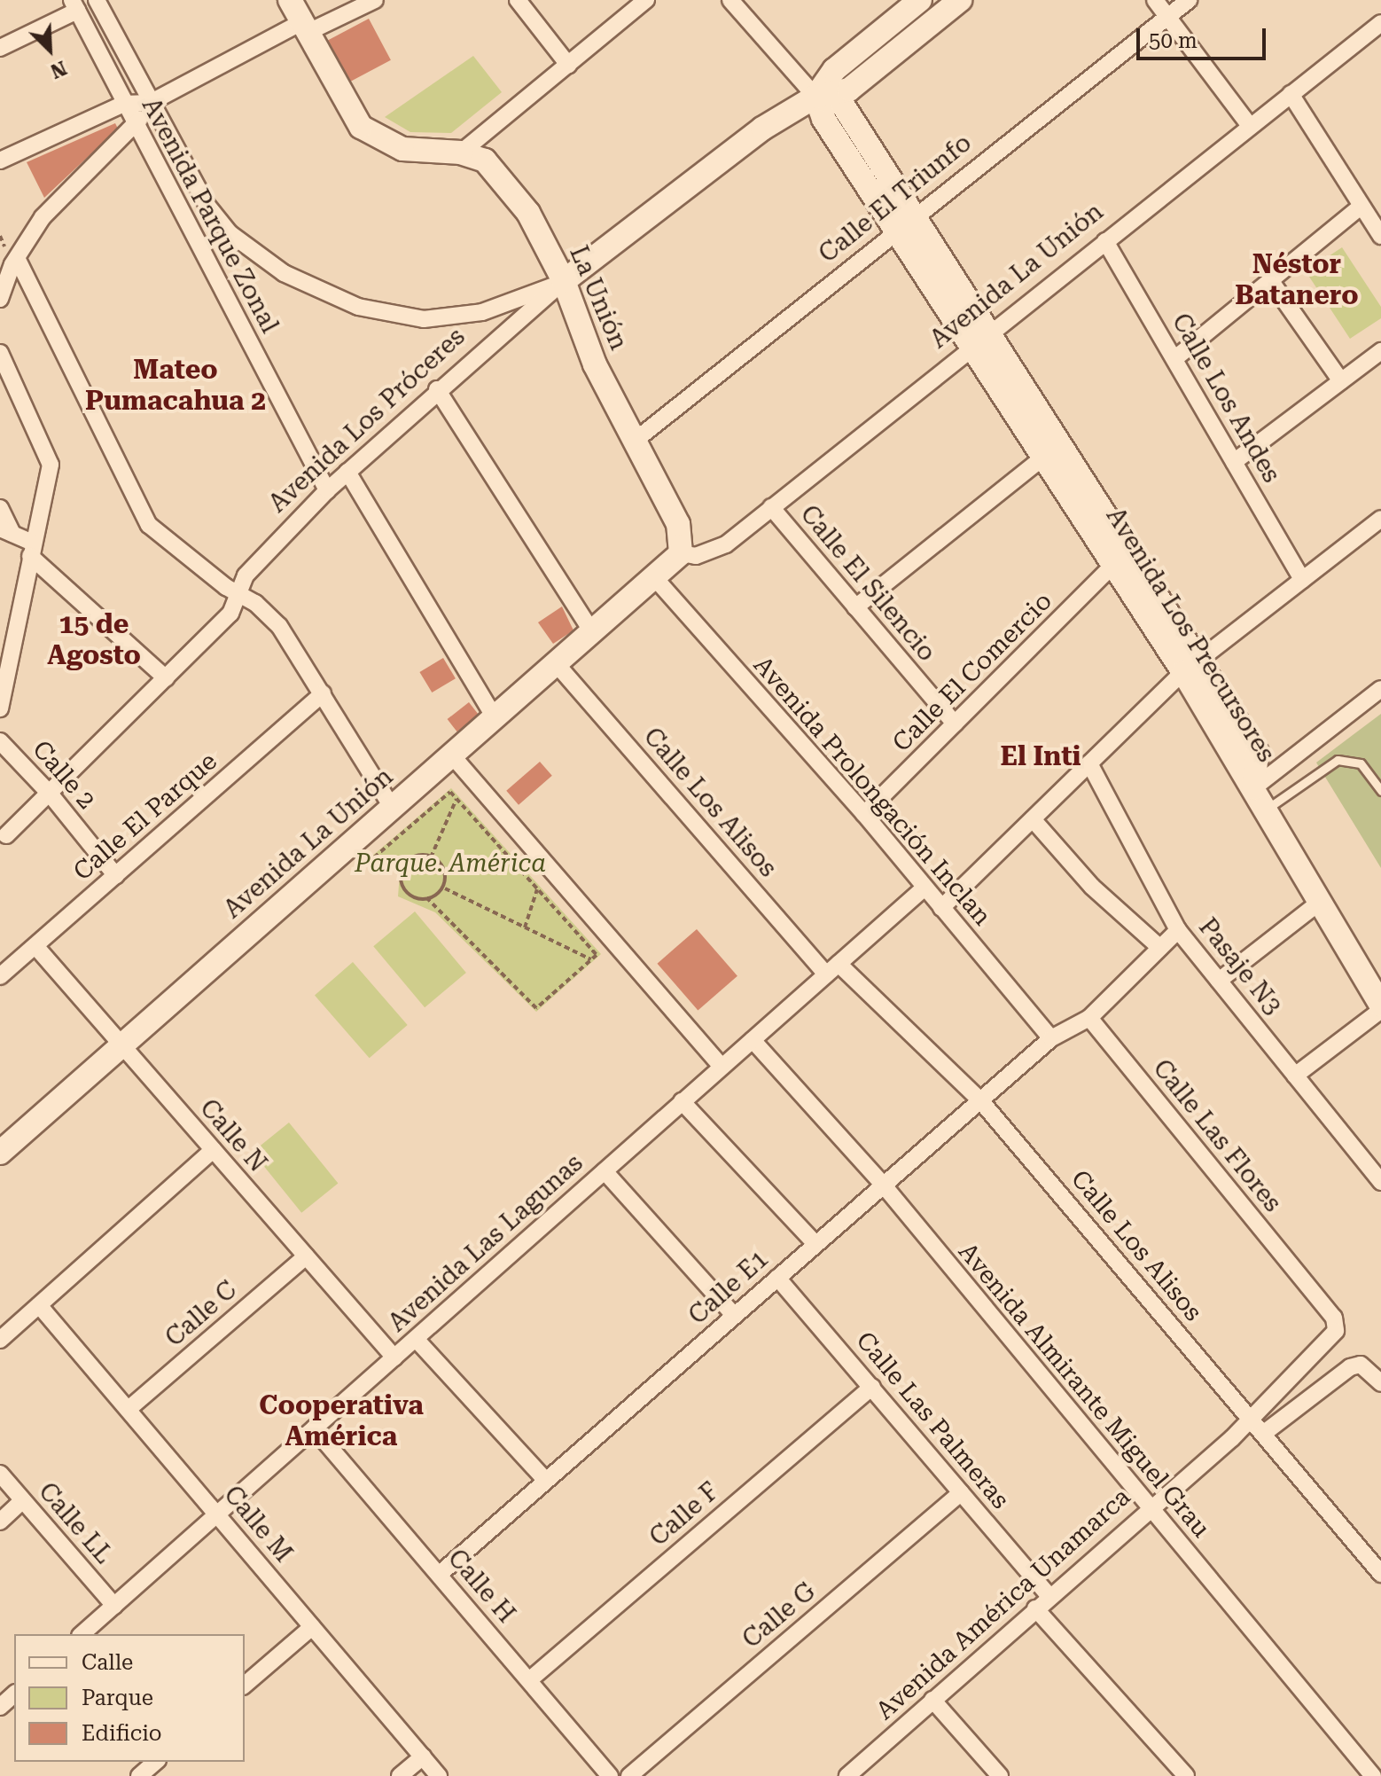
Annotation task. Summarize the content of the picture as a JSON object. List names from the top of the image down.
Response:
{
  "streets": {
    "street": [
      "Calle El Triunfo",
      "Avenida Parque Zonal",
      "Avenida La Unión",
      "La Unión",
      "Calle Los Andes",
      "Avenida Los Próceres",
      "Calle El Silencio",
      "Avenida Los Precursores",
      "Calle El Comercio",
      "Calle 2",
      "Avenida Prolongación Inclan",
      "Calle Los Alisos",
      "Calle El Parque",
      "Pasaje N3",
      "Calle N",
      "Calle Las Flores",
      "Avenida Las Lagunas",
      "Calle E1",
      "Calle C",
      "Avenida Almirante Miguel Grau",
      "Calle Las Palmeras",
      "Calle F",
      "Calle LL",
      "Calle M",
      "Calle H",
      "Avenida América Unamarca",
      "Calle G"
    ]
  },
  "crossings": [
    ["Calle El Triunfo", "La Unión"],
    ["Calle El Triunfo", "Avenida Los Precursores"],
    ["Avenida Parque Zonal", "La Unión"],
    ["Avenida Parque Zonal", "Avenida Los Próceres"],
    ["Avenida La Unión", "La Unión"],
    ["Avenida La Unión", "Calle Los Andes"],
    ["Avenida La Unión", "Calle El Silencio"],
    ["Avenida La Unión", "Avenida Los Precursores"],
    ["Avenida La Unión", "Avenida Prolongación Inclan"],
    ["Avenida La Unión", "Calle Los Alisos"],
    ["Avenida La Unión", "Calle N"],
    ["La Unión", "Avenida Los Próceres"],
    ["Avenida Los Próceres", "Avenida Los Precursores"],
    ["Avenida Los Próceres", "Calle 2"],
    ["Calle El Silencio", "Calle El Comercio"],
    ["Avenida Los Precursores", "Calle El Comercio"],
    ["Calle El Comercio", "Avenida Prolongación Inclan"],
    ["Calle 2", "Calle El Parque"],
    ["Avenida Prolongación Inclan", "Avenida Las Lagunas"],
    ["Avenida Prolongación Inclan", "Calle E1"],
    ["Calle Los Alisos", "Avenida Las Lagunas"],
    ["Calle Los Alisos", "Calle E1"],
    ["Calle Los Alisos", "Avenida América Unamarca"],
    ["Calle El Parque", "Calle N"],
    ["Calle N", "Avenida Las Lagunas"],
    ["Calle N", "Calle C"],
    ["Calle Las Flores", "Avenida América Unamarca"],
    ["Avenida Las Lagunas", "Avenida Almirante Miguel Grau"],
    ["Avenida Las Lagunas", "Calle LL"],
    ["Avenida Las Lagunas", "Calle M"],
    ["Avenida Las Lagunas", "Calle H"],
    ["Calle E1", "Avenida Almirante Miguel Grau"],
    ["Calle E1", "Calle Las Palmeras"],
    ["Calle E1", "Calle H"],
    ["Calle C", "Calle M"],
    ["Avenida Almirante Miguel Grau", "Avenida América Unamarca"],
    ["Calle Las Palmeras", "Calle F"],
    ["Calle Las Palmeras", "Avenida América Unamarca"],
    ["Calle Las Palmeras", "Calle G"],
    ["Calle F", "Calle H"]
  ],
  "districts": [
    "Néstor Batanero",
    "Mateo Pumacahua 2",
    "15 de Agosto",
    "El Inti",
    "Cooperativa América"
  ],
  "parks": ["Parque. América"],
  "legend": ["Calle", "Parque", "Edificio"],
  "scale_bar": "50 m",
  "north": "bottom right"
}
